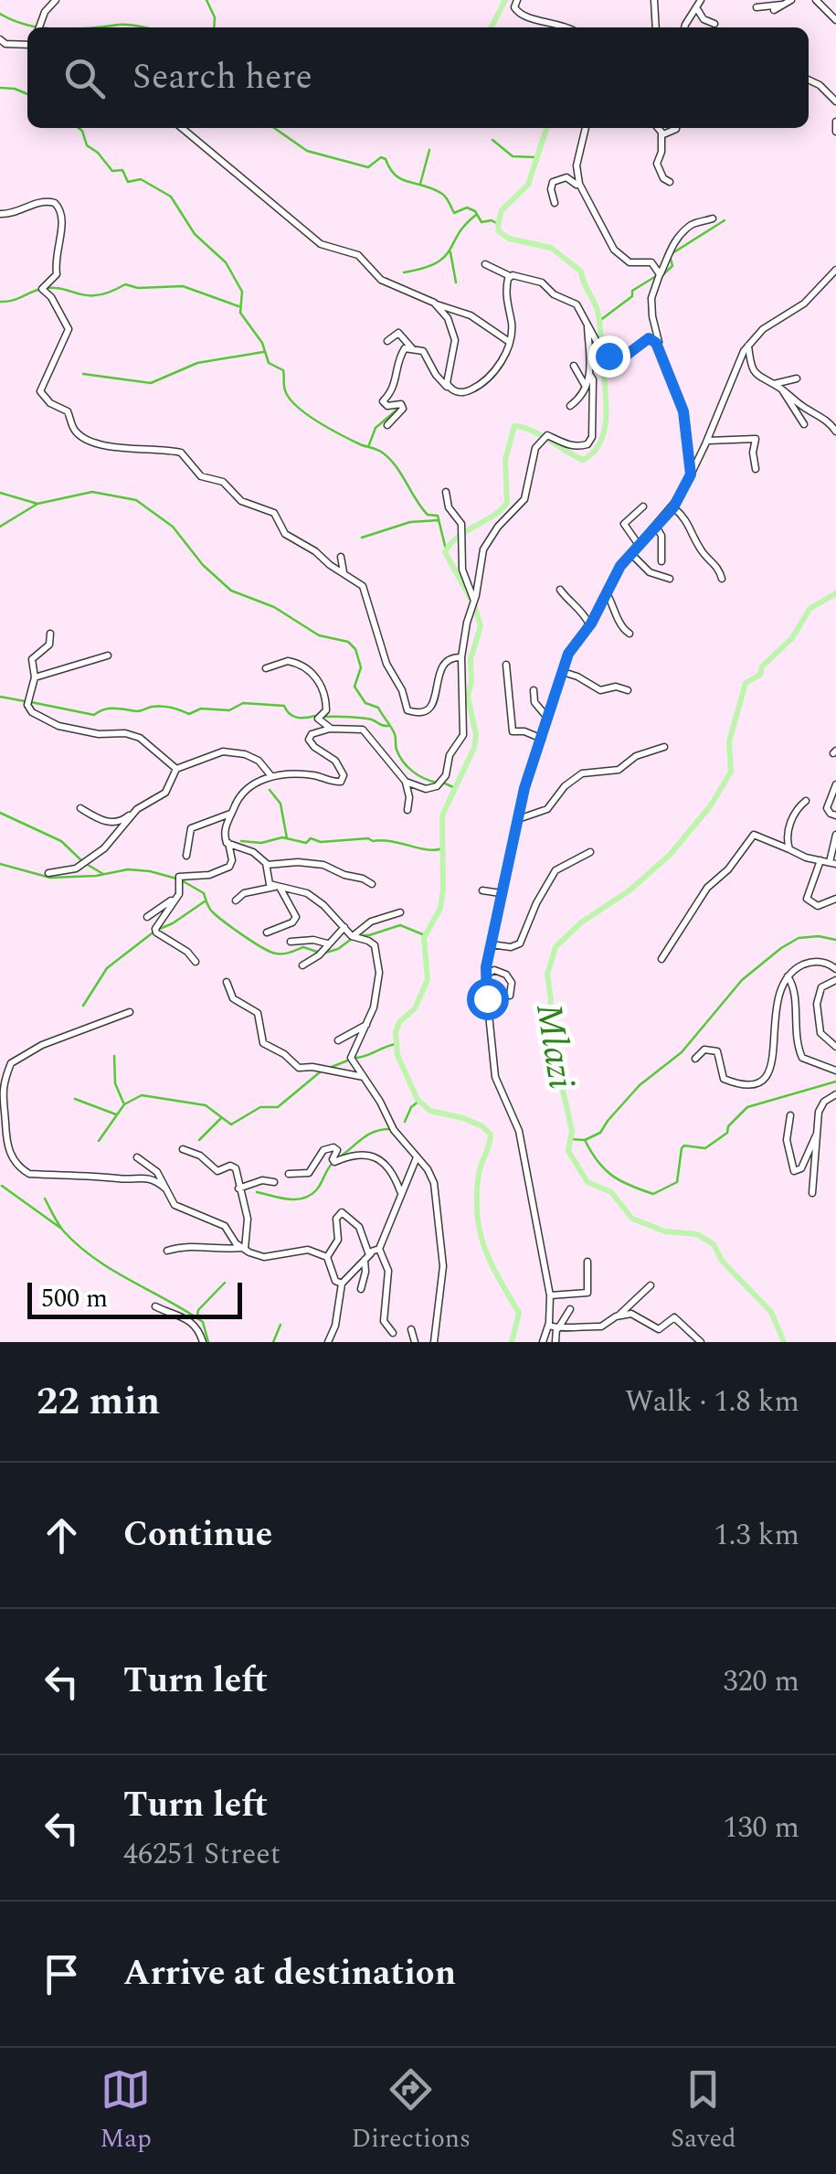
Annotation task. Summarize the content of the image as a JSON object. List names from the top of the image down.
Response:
{
  "water": ["Mlazi"],
  "scale_bar": "500 m",
  "page": {
    "search": "Search here",
    "scale": "500 m",
    "heading": ["22 min", "Walk · 1.8 km"],
    "list": [
      ["Continue", "1.3 km"],
      ["Turn left", "320 m"],
      ["Turn left", "46251 Street", "130 m"],
      "Arrive at destination"
    ],
    "nav": ["Map", "Directions", "Saved"]
  }
}
